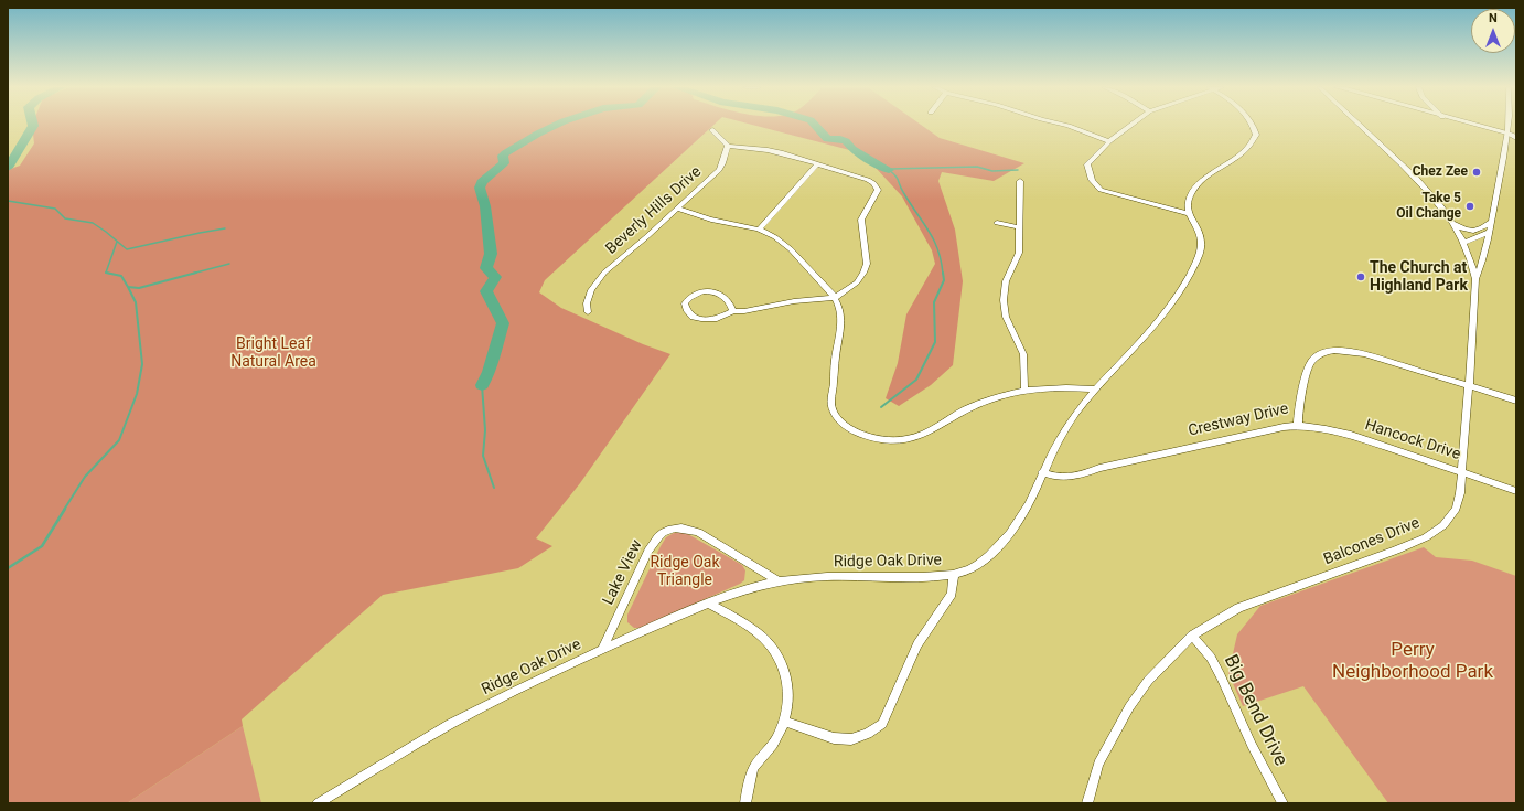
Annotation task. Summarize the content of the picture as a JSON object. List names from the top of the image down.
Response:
{
  "streets": {
    "street": [
      "Beverly Hills Drive",
      "Crestway Drive",
      "Hancock Drive",
      "Balcones Drive",
      "Ridge Oak Drive",
      "Lake View",
      "Big Bend Drive"
    ]
  },
  "crossings": [
    ["Crestway Drive", "Hancock Drive"],
    ["Crestway Drive", "Balcones Drive"],
    ["Crestway Drive", "Ridge Oak Drive"],
    ["Hancock Drive", "Balcones Drive"],
    ["Balcones Drive", "Big Bend Drive"],
    ["Ridge Oak Drive", "Lake View"]
  ],
  "parks": ["Bright Leaf Natural Area", "Ridge Oak Triangle", "Perry Neighborhood Park"],
  "places": ["Chez Zee", "Take 5 Oil Change", "The Church at Highland Park"],
  "north": "top"
}
